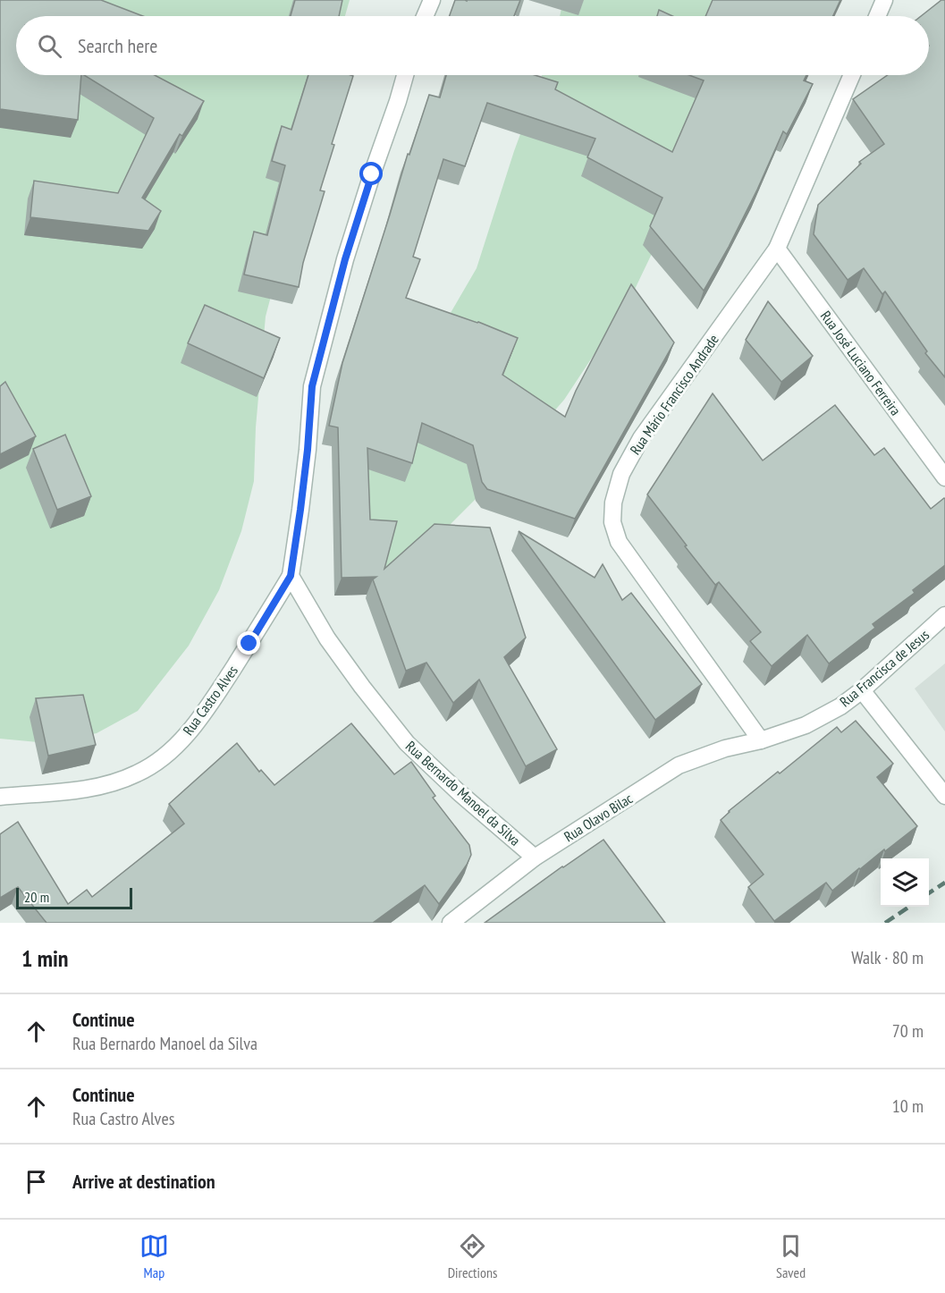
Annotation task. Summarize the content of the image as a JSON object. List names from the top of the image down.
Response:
{
  "streets": {
    "street": [
      "Rua José Luciano Ferreira",
      "Rua Mário Francisco Andrade",
      "Rua Francisca de Jesus",
      "Rua Castro Alves",
      "Rua Bernardo Manoel da Silva",
      "Rua Olavo Bilac"
    ]
  },
  "crossings": [
    ["Rua José Luciano Ferreira", "Rua Mário Francisco Andrade"],
    ["Rua Mário Francisco Andrade", "Rua Francisca de Jesus"],
    ["Rua Mário Francisco Andrade", "Rua Olavo Bilac"],
    ["Rua Francisca de Jesus", "Rua Olavo Bilac"],
    ["Rua Castro Alves", "Rua Bernardo Manoel da Silva"],
    ["Rua Bernardo Manoel da Silva", "Rua Olavo Bilac"]
  ],
  "scale_bar": "20 m",
  "page": {
    "search": "Search here",
    "scale": "20 m",
    "heading": ["1 min", "Walk · 80 m"],
    "list": [
      ["Continue", "Rua Bernardo Manoel da Silva", "70 m"],
      ["Continue", "Rua Castro Alves", "10 m"],
      "Arrive at destination"
    ],
    "nav": ["Map", "Directions", "Saved"]
  }
}
